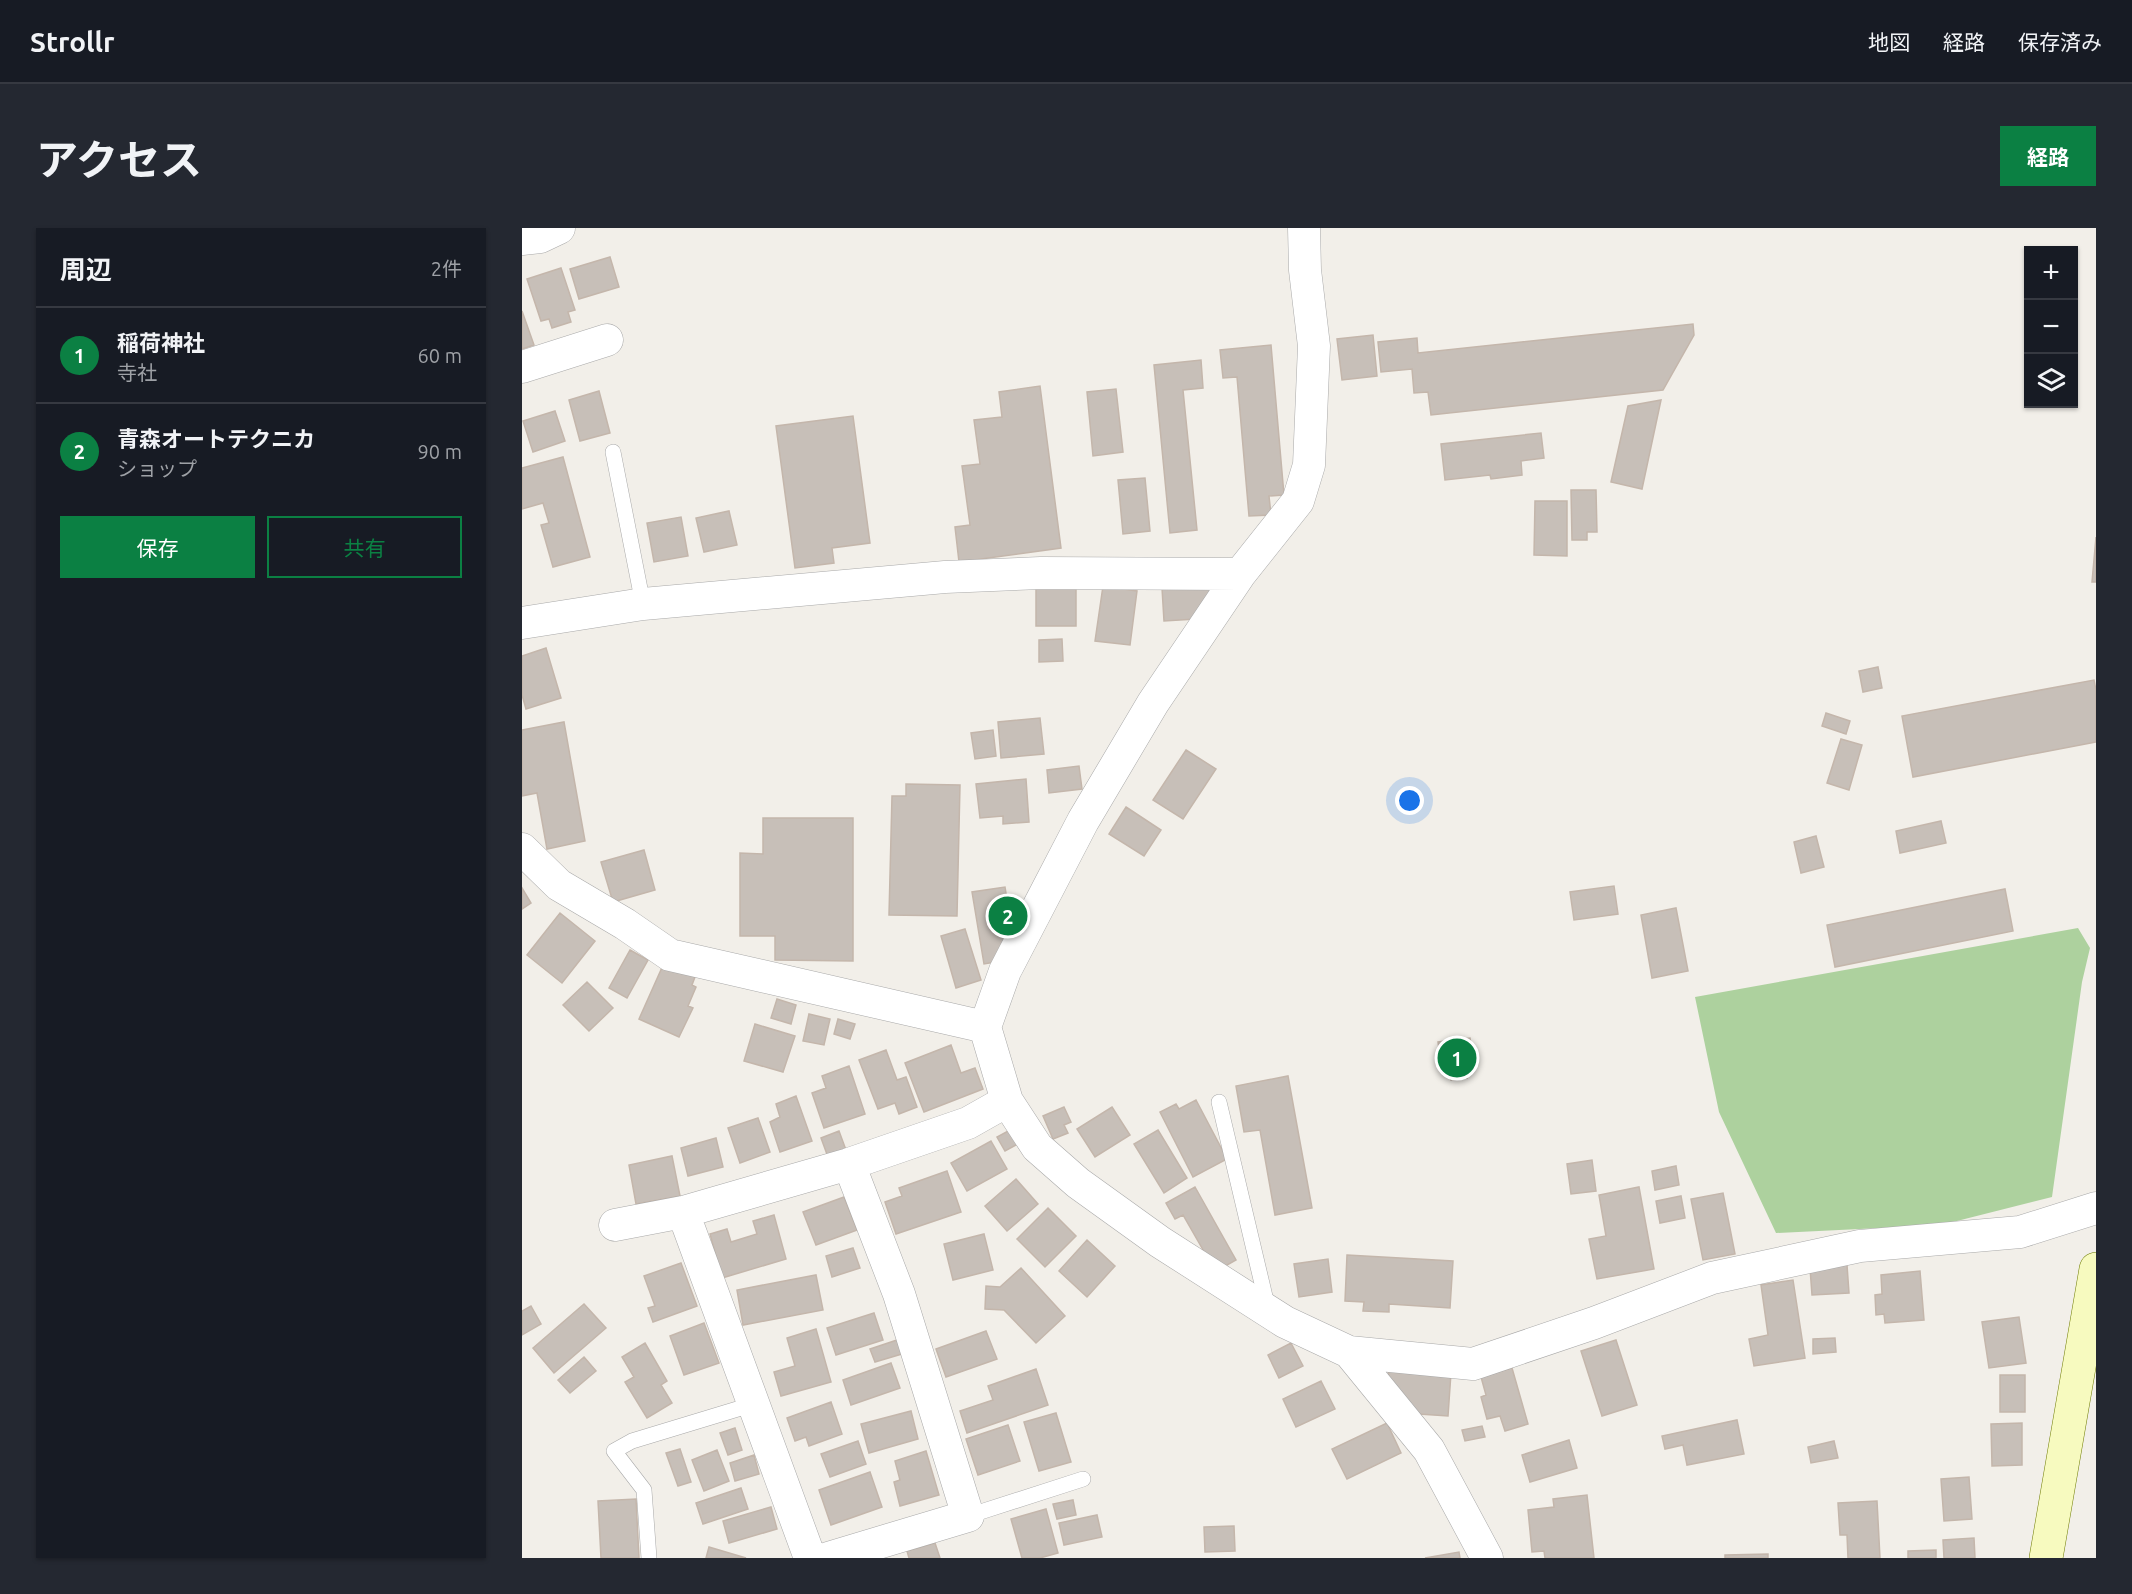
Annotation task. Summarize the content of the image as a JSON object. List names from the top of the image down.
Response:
{
  "page": {
    "header": "Strollr",
    "nav": ["地図", "経路", "保存済み"],
    "title": "アクセス",
    "buttons": [
      "経路",
      ["保存", "共有"]
    ],
    "heading": ["周辺", "2件"],
    "map_buttons": ["+", "−"],
    "list": [
      {
        "mark": "1",
        "name": "稲荷神社",
        "note": "寺社",
        "value": "60 m"
      },
      {
        "mark": "2",
        "name": "青森オートテクニカ",
        "note": "ショップ",
        "value": "90 m"
      }
    ],
    "pins": ["2", "1"]
  }
}
